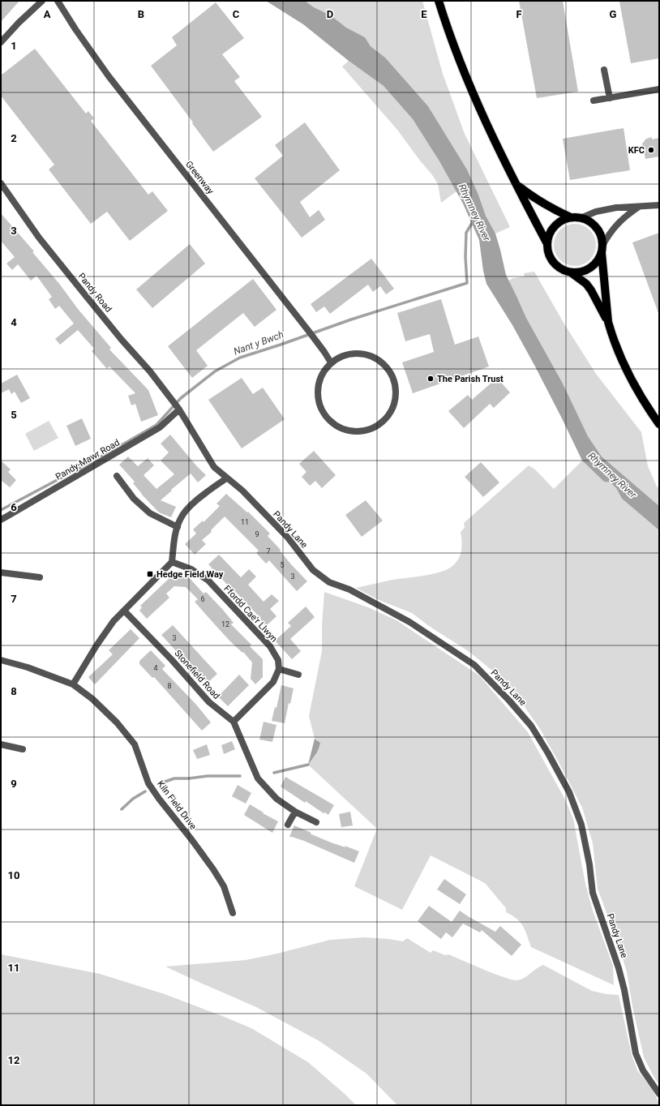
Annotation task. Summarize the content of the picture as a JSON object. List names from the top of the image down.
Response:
{
  "streets": {
    "street": [
      "Greenway",
      "Pandy Road",
      "Pandy-Mawr Road",
      "Pandy Lane",
      "Ffordd Cae'r Llwyn",
      "Stonefield Road",
      "Kiln Field Drive"
    ]
  },
  "crossings": [
    ["Pandy Road", "Pandy-Mawr Road"],
    ["Pandy Road", "Pandy Lane"],
    ["Pandy-Mawr Road", "Pandy Lane"]
  ],
  "water": ["Rhymney River", "Nant y Bwch"],
  "places": {
    "other": ["KFC", "The Parish Trust"],
    "transit": ["Hedge Field Way"]
  },
  "house_numbers": [
    "11",
    "9",
    "7",
    "5",
    "3",
    "6",
    "12",
    "3",
    "4",
    "8"
  ],
  "grid": {
    "columns": [
      "A",
      "B",
      "C",
      "D",
      "E",
      "F",
      "G"
    ],
    "rows": [
      "1",
      "2",
      "3",
      "4",
      "5",
      "6",
      "7",
      "8",
      "9",
      "10",
      "11",
      "12"
    ]
  }
}
